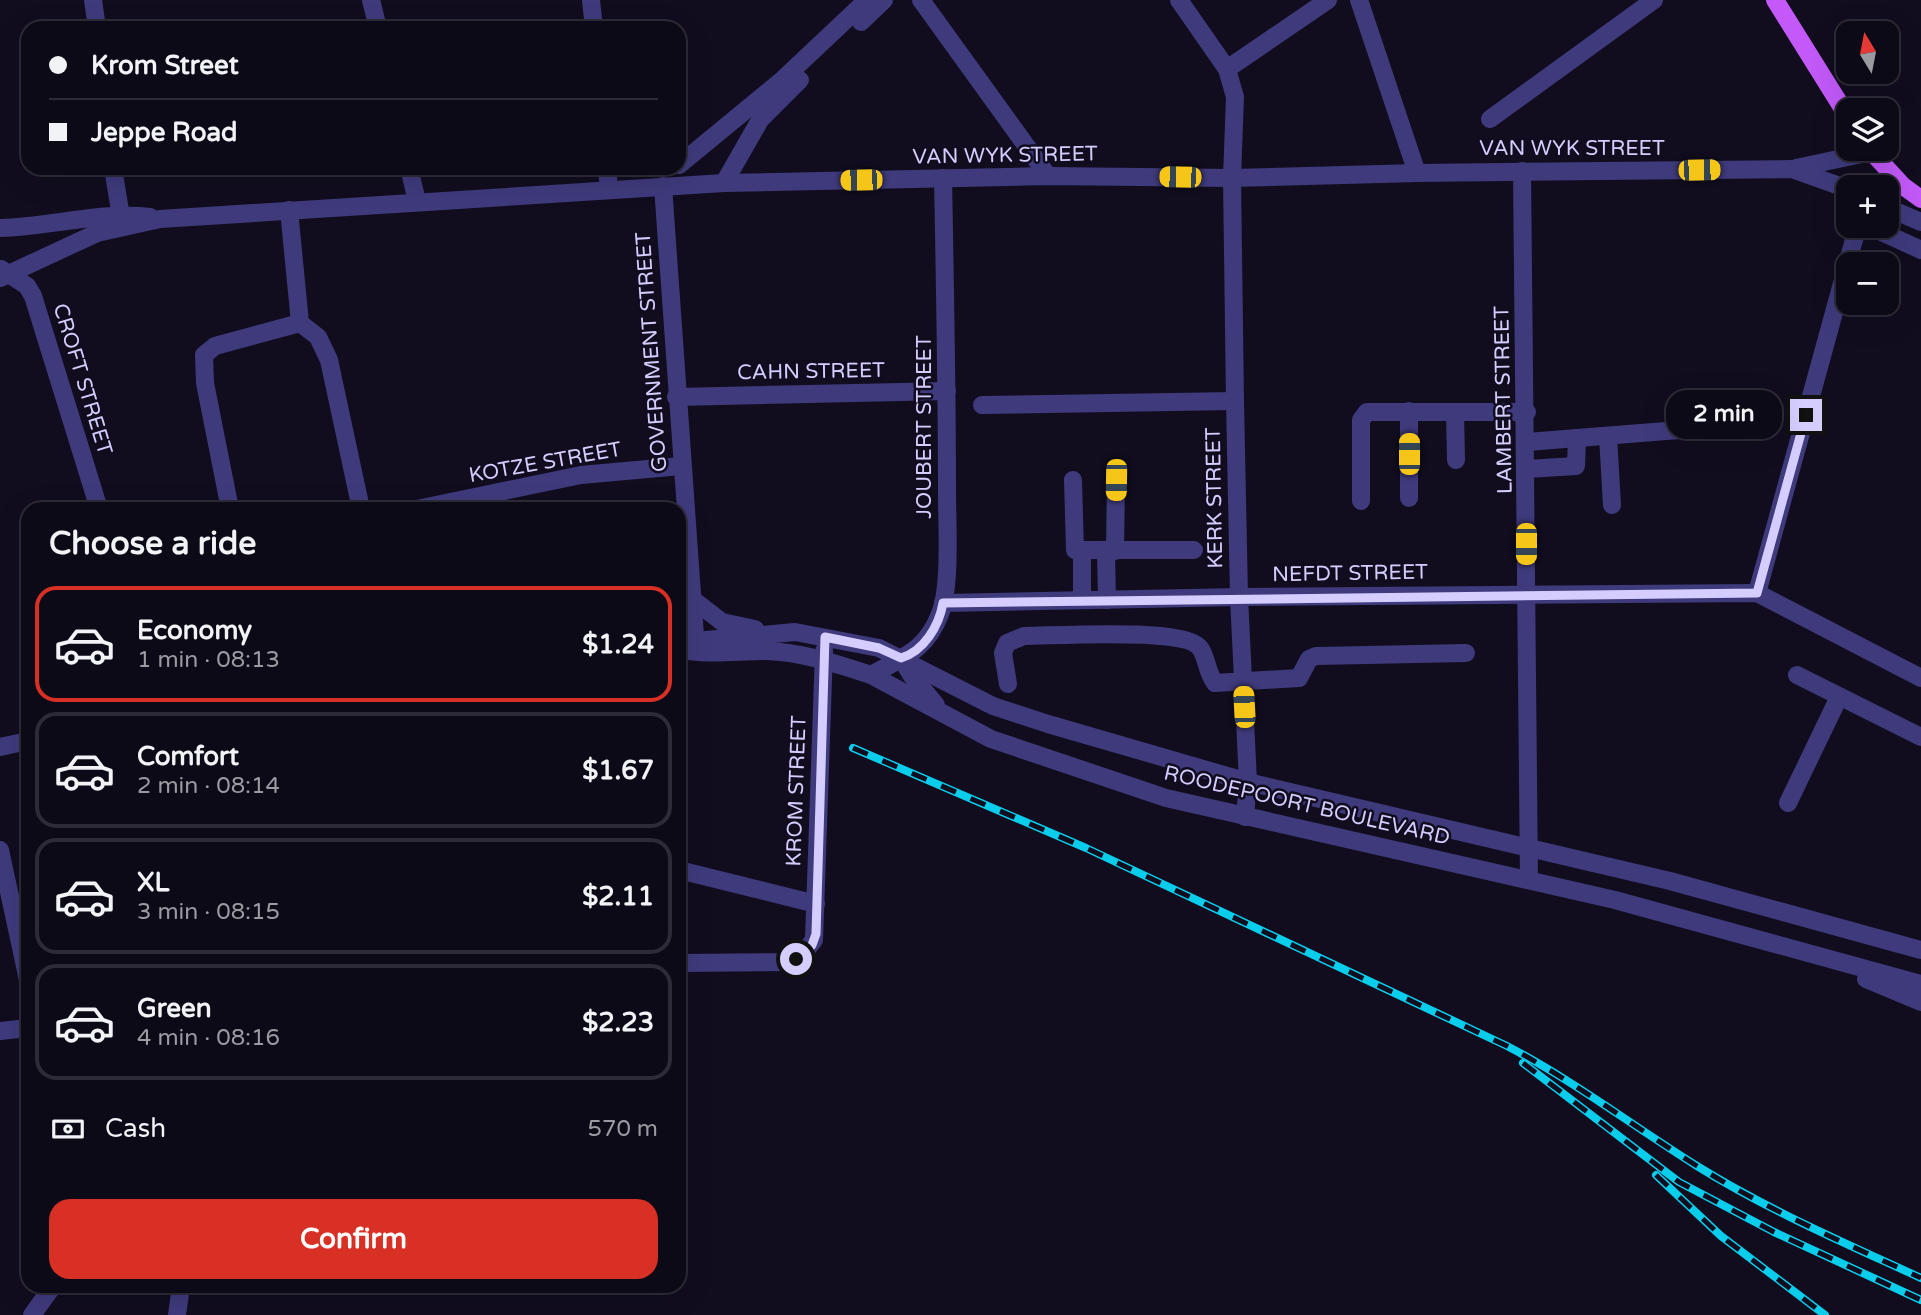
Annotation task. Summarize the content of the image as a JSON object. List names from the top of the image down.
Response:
{
  "streets": {
    "street": [
      "VAN WYK STREET",
      "GOVERNMENT STREET",
      "CAHN STREET",
      "CROFT STREET",
      "LAMBERT STREET",
      "JOUBERT STREET",
      "KOTZE STREET",
      "KERK STREET",
      "NEFDT STREET",
      "KROM STREET",
      "ROODEPOORT BOULEVARD"
    ]
  },
  "crossings": [
    ["VAN WYK STREET", "GOVERNMENT STREET"],
    ["VAN WYK STREET", "CROFT STREET"],
    ["VAN WYK STREET", "LAMBERT STREET"],
    ["VAN WYK STREET", "JOUBERT STREET"],
    ["VAN WYK STREET", "KERK STREET"],
    ["GOVERNMENT STREET", "CAHN STREET"],
    ["GOVERNMENT STREET", "KOTZE STREET"],
    ["GOVERNMENT STREET", "ROODEPOORT BOULEVARD"],
    ["CAHN STREET", "JOUBERT STREET"],
    ["LAMBERT STREET", "NEFDT STREET"],
    ["LAMBERT STREET", "ROODEPOORT BOULEVARD"],
    ["JOUBERT STREET", "NEFDT STREET"],
    ["JOUBERT STREET", "ROODEPOORT BOULEVARD"],
    ["KERK STREET", "NEFDT STREET"],
    ["KERK STREET", "ROODEPOORT BOULEVARD"],
    ["KROM STREET", "ROODEPOORT BOULEVARD"]
  ],
  "north": "top",
  "page": {
    "map_buttons": ["+", "−"],
    "banner": ["Krom Street", "Jeppe Road"],
    "bubble": "2 min",
    "heading": "Choose a ride",
    "list": [
      {
        "name": "Economy",
        "note": "1 min · 08:13",
        "value": "$1.24"
      },
      {
        "name": "Comfort",
        "note": "2 min · 08:14",
        "value": "$1.67"
      },
      {
        "name": "XL",
        "note": "3 min · 08:15",
        "value": "$2.11"
      },
      {
        "name": "Green",
        "note": "4 min · 08:16",
        "value": "$2.23"
      }
    ],
    "pay": ["Cash", "570 m"],
    "buttons": "Confirm"
  }
}
